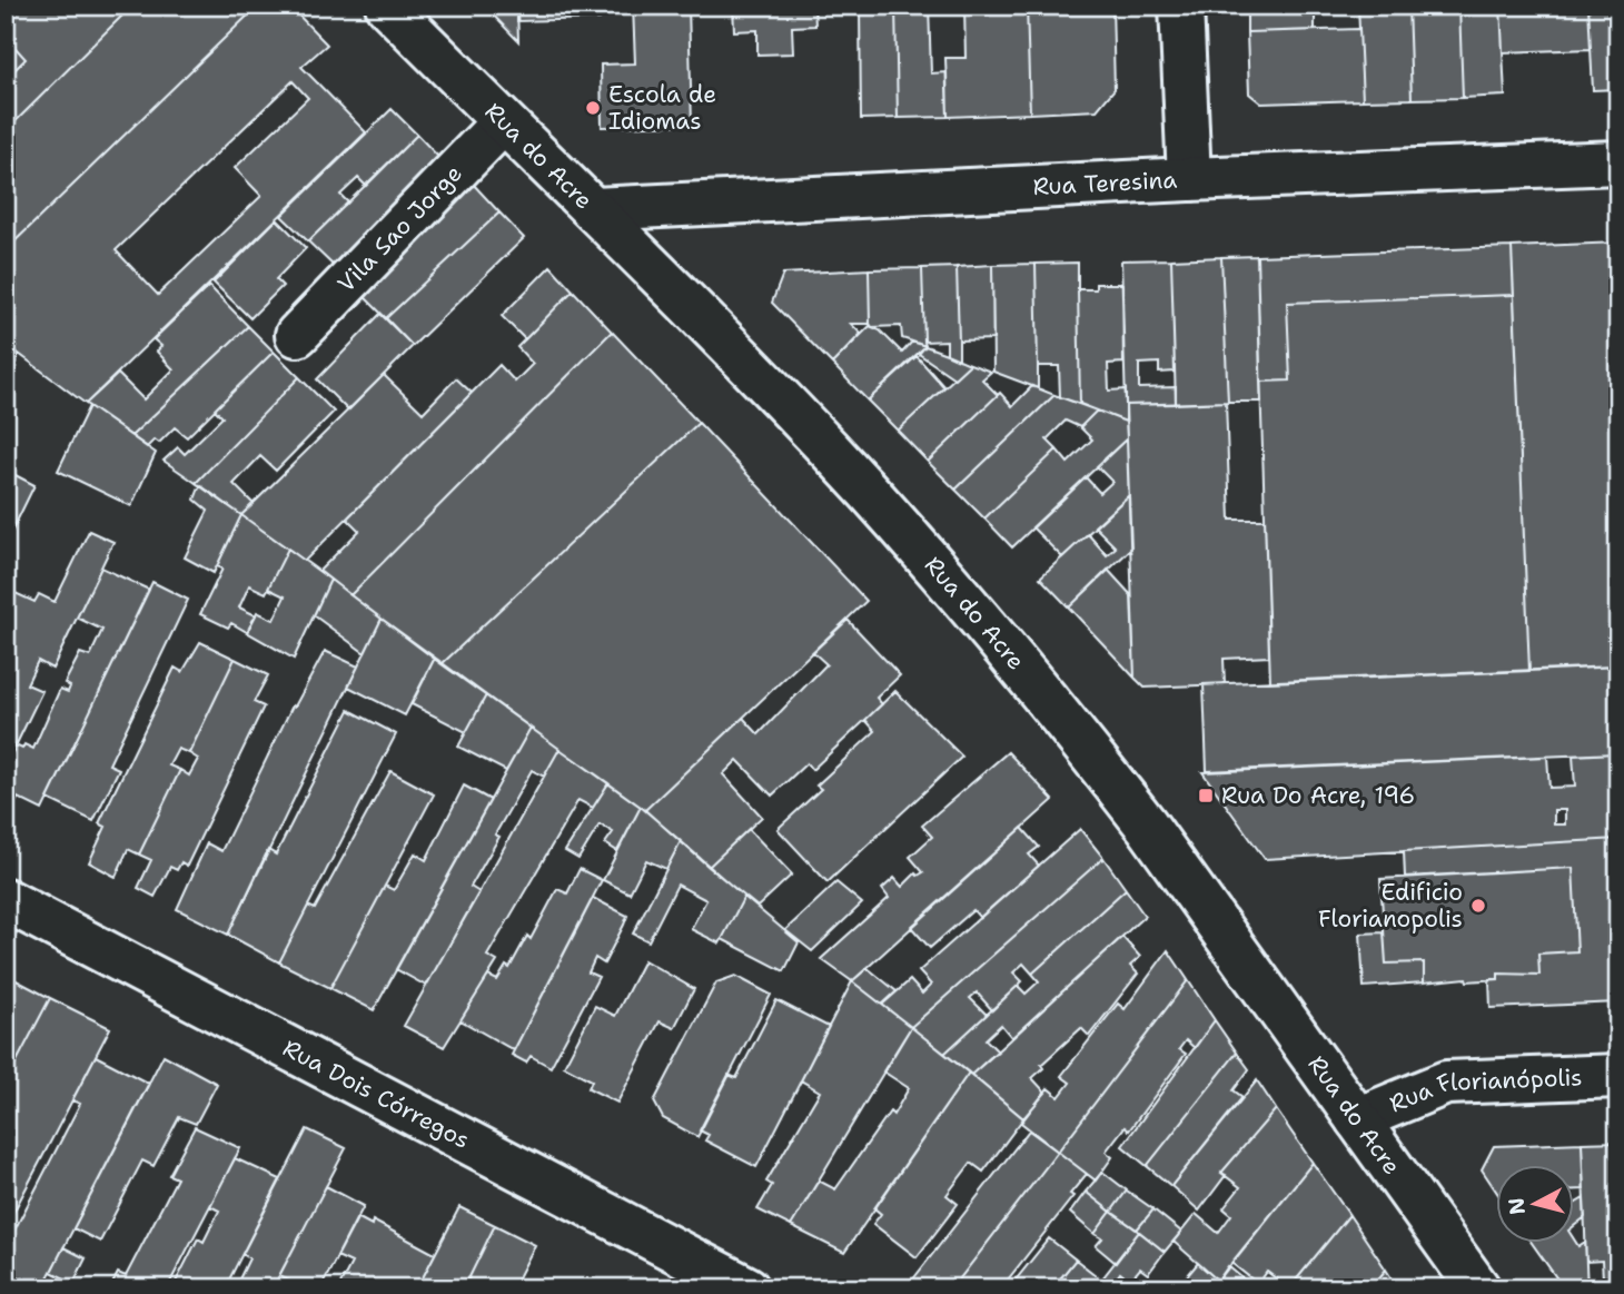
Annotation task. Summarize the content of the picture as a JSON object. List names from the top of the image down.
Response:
{
  "streets": {
    "street": [
      "Rua do Acre",
      "Rua Teresina",
      "Vila Sao Jorge",
      "Rua Dois Córregos",
      "Rua Florianópolis"
    ]
  },
  "crossings": [
    ["Rua do Acre", "Rua Teresina"],
    ["Rua do Acre", "Vila Sao Jorge"],
    ["Rua do Acre", "Rua Florianópolis"]
  ],
  "places": {
    "other": ["Escola de Idiomas", "Edificio Florianopolis"],
    "transit": ["Rua Do Acre, 196"]
  },
  "north": "left"
}
